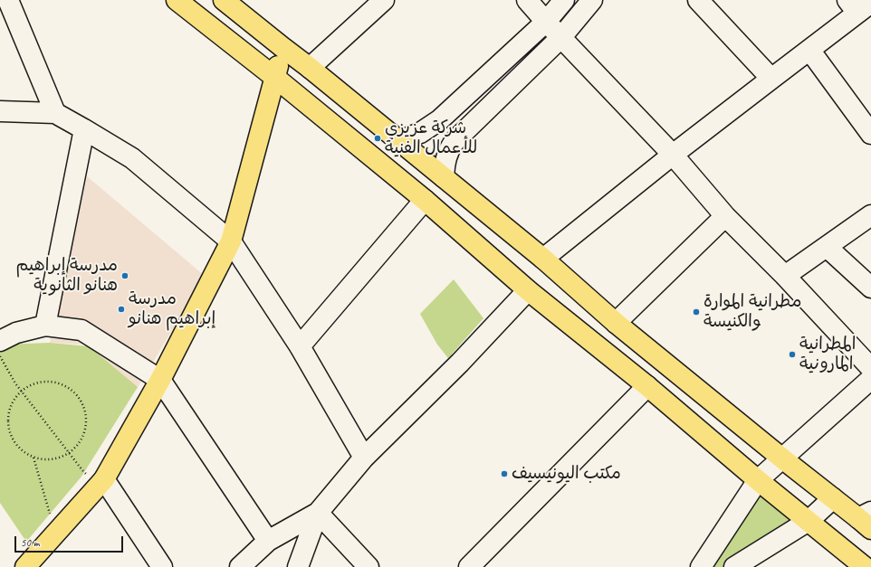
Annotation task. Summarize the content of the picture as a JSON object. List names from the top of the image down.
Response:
{
  "places": [
    "شركة عزيزي للأعمال الفنية",
    "مدرسة إبراهيم هنانو الثانوية",
    "مدرسة إبراهيم هنانو",
    "مطرانية الموارة والكنيسة",
    "المطرانية المارونية",
    "مكتب اليونيسيف"
  ],
  "scale_bar": "50 m"
}
